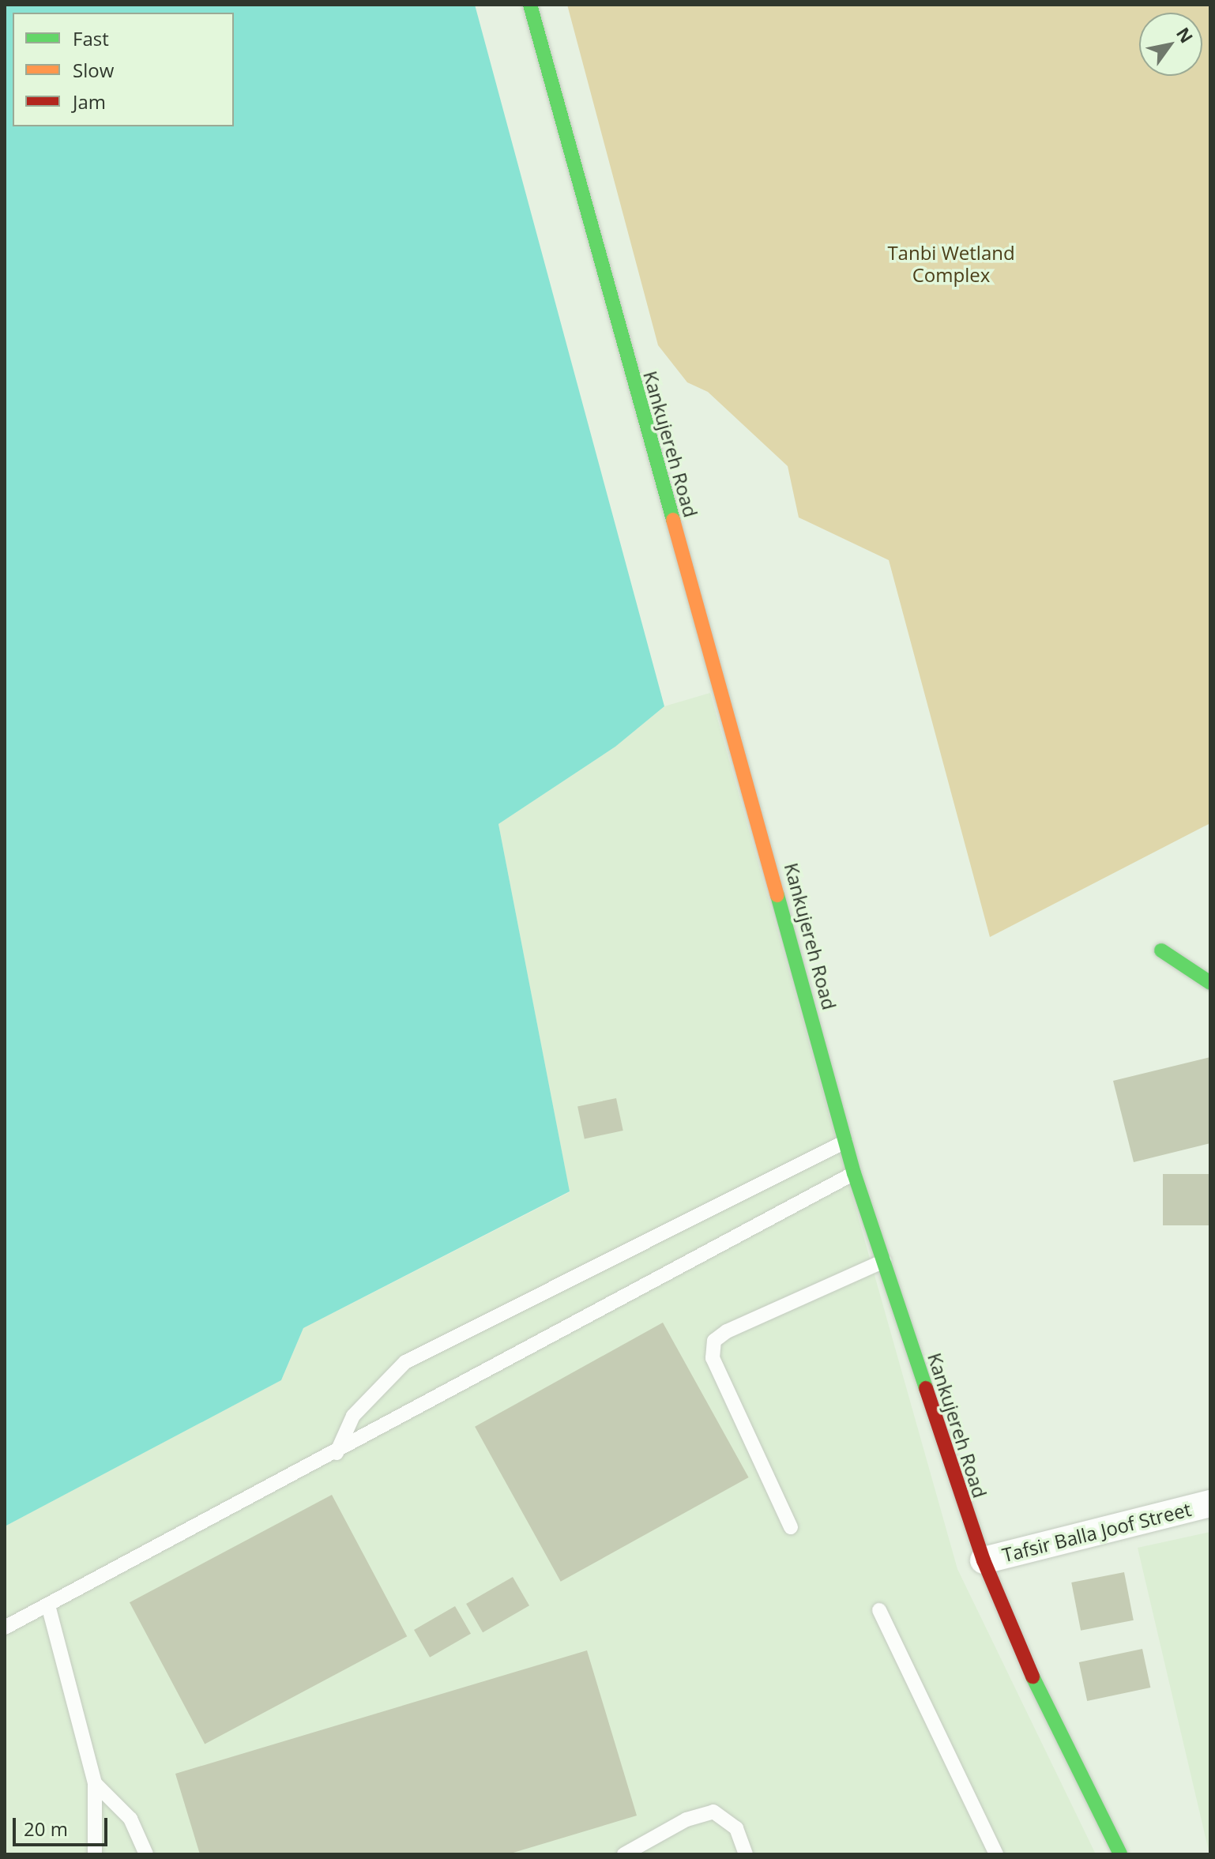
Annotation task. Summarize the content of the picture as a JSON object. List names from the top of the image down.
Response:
{
  "streets": {
    "street": ["Kankujereh Road", "Tafsir Balla Joof Street"]
  },
  "crossings": [
    ["Kankujereh Road", "Tafsir Balla Joof Street"]
  ],
  "parks": ["Tanbi Wetland Complex"],
  "legend": ["Fast", "Slow", "Jam"],
  "scale_bar": "20 m",
  "north": "top right"
}
